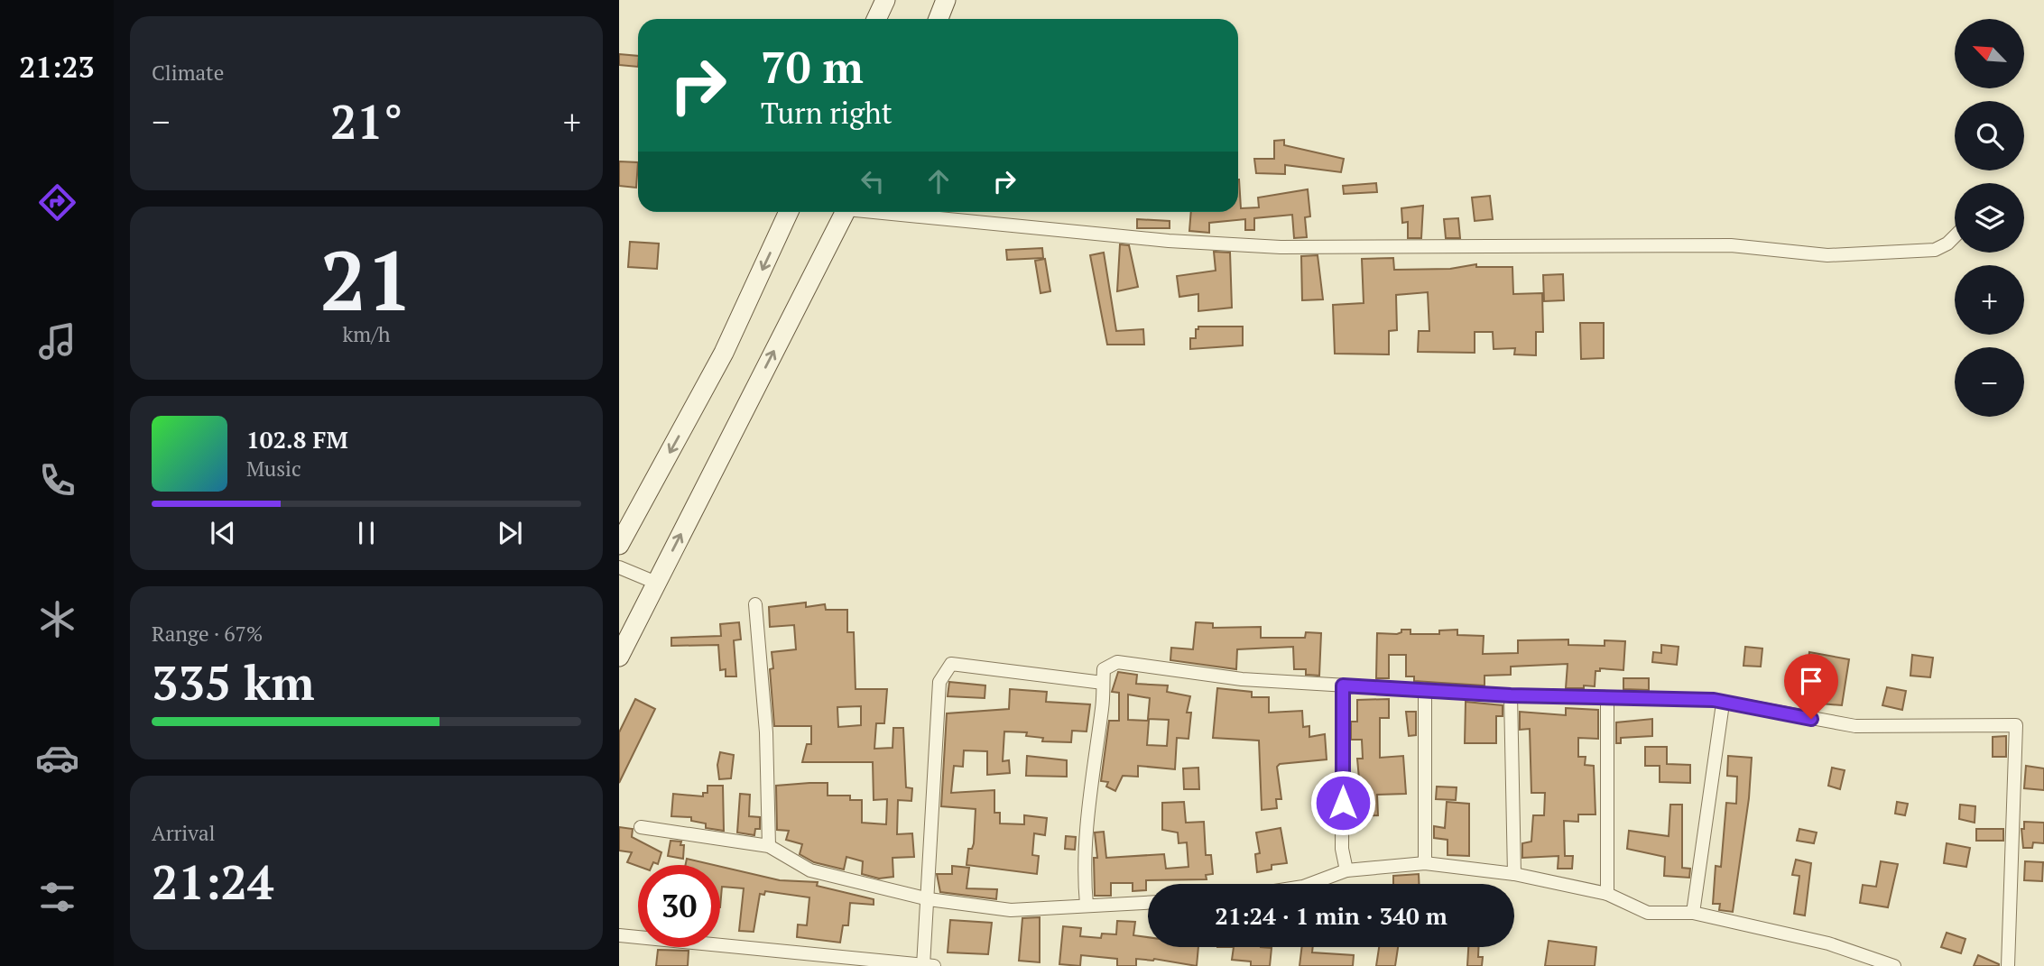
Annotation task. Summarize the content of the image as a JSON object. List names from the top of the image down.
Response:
{
  "north": "top left",
  "page": {
    "tabs": "21:23",
    "tile": [
      "Climate",
      ["21", "km/h"],
      ["Range · 67%", "335 km"],
      ["Arrival", "21:24"]
    ],
    "map_buttons": ["+", "−"],
    "turn": ["70 m", "Turn right"],
    "heat": ["−", "21°", "+"],
    "song": ["102.8 FM", "Music"],
    "limit": "30",
    "trip": "21:24 · 1 min · 340 m"
  }
}
